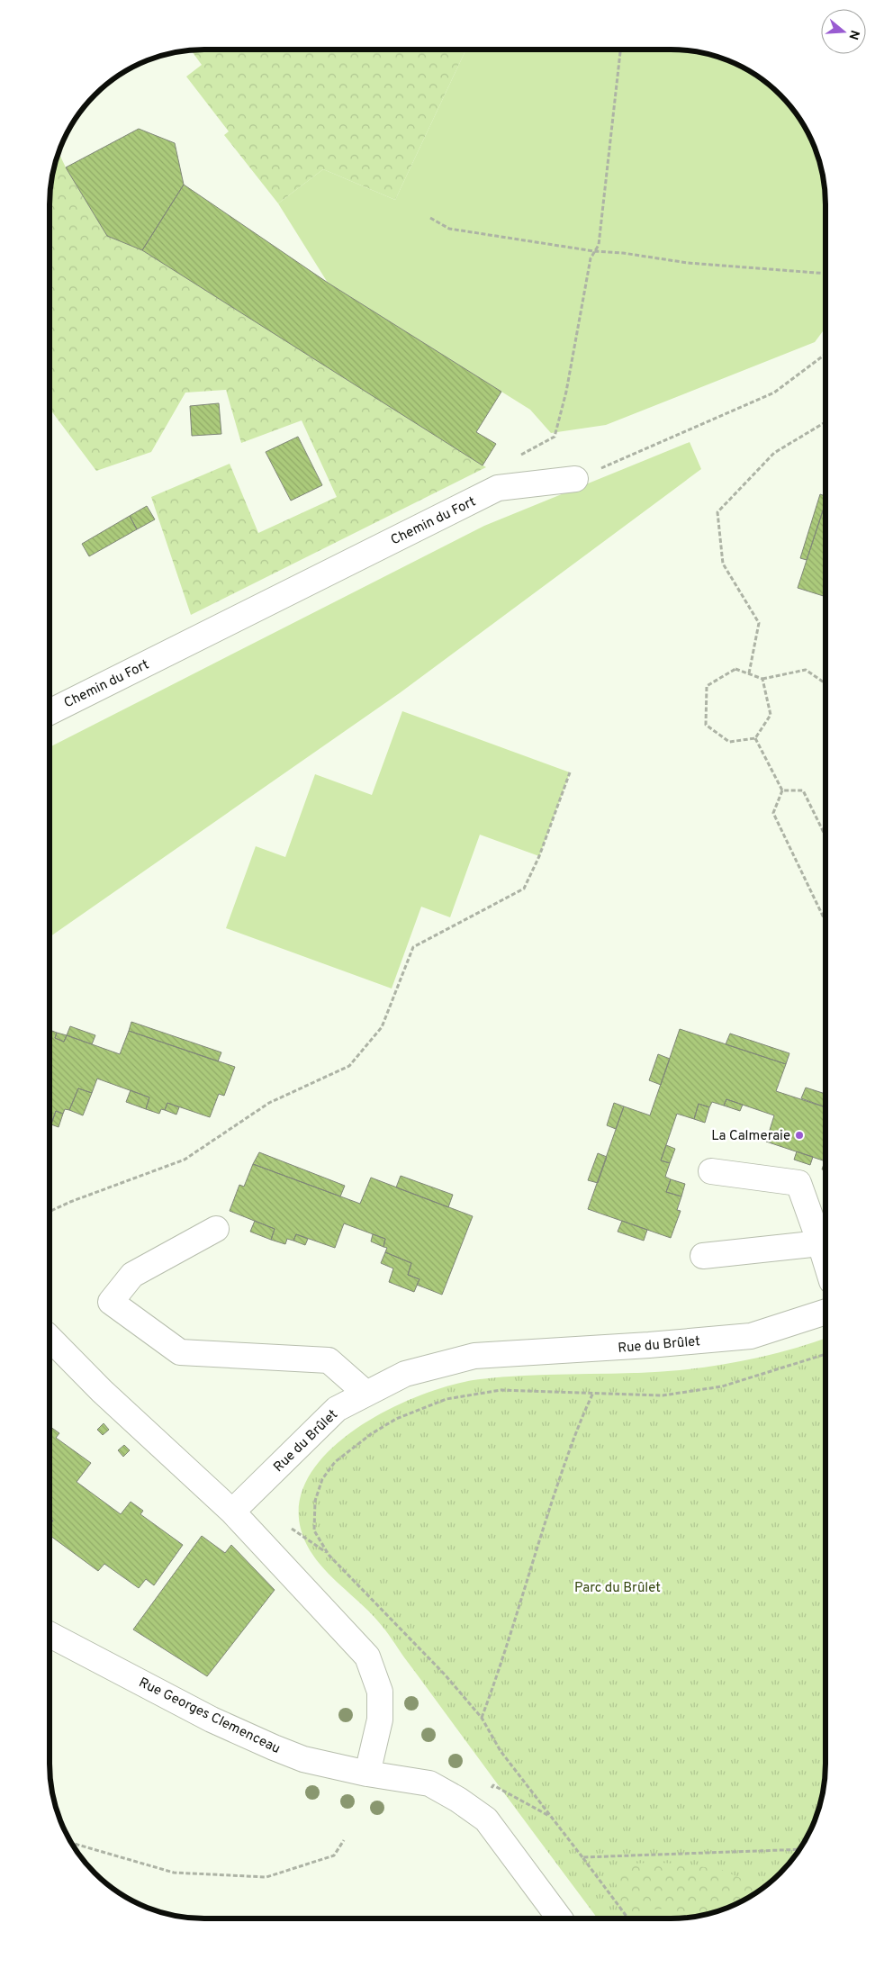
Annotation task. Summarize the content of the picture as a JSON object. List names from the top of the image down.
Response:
{
  "streets": {
    "street": ["Chemin du Fort", "Rue du Brûlet", "Rue Georges Clemenceau"]
  },
  "parks": ["Parc du Brûlet"],
  "places": ["La Calmeraie"],
  "north": "right"
}
